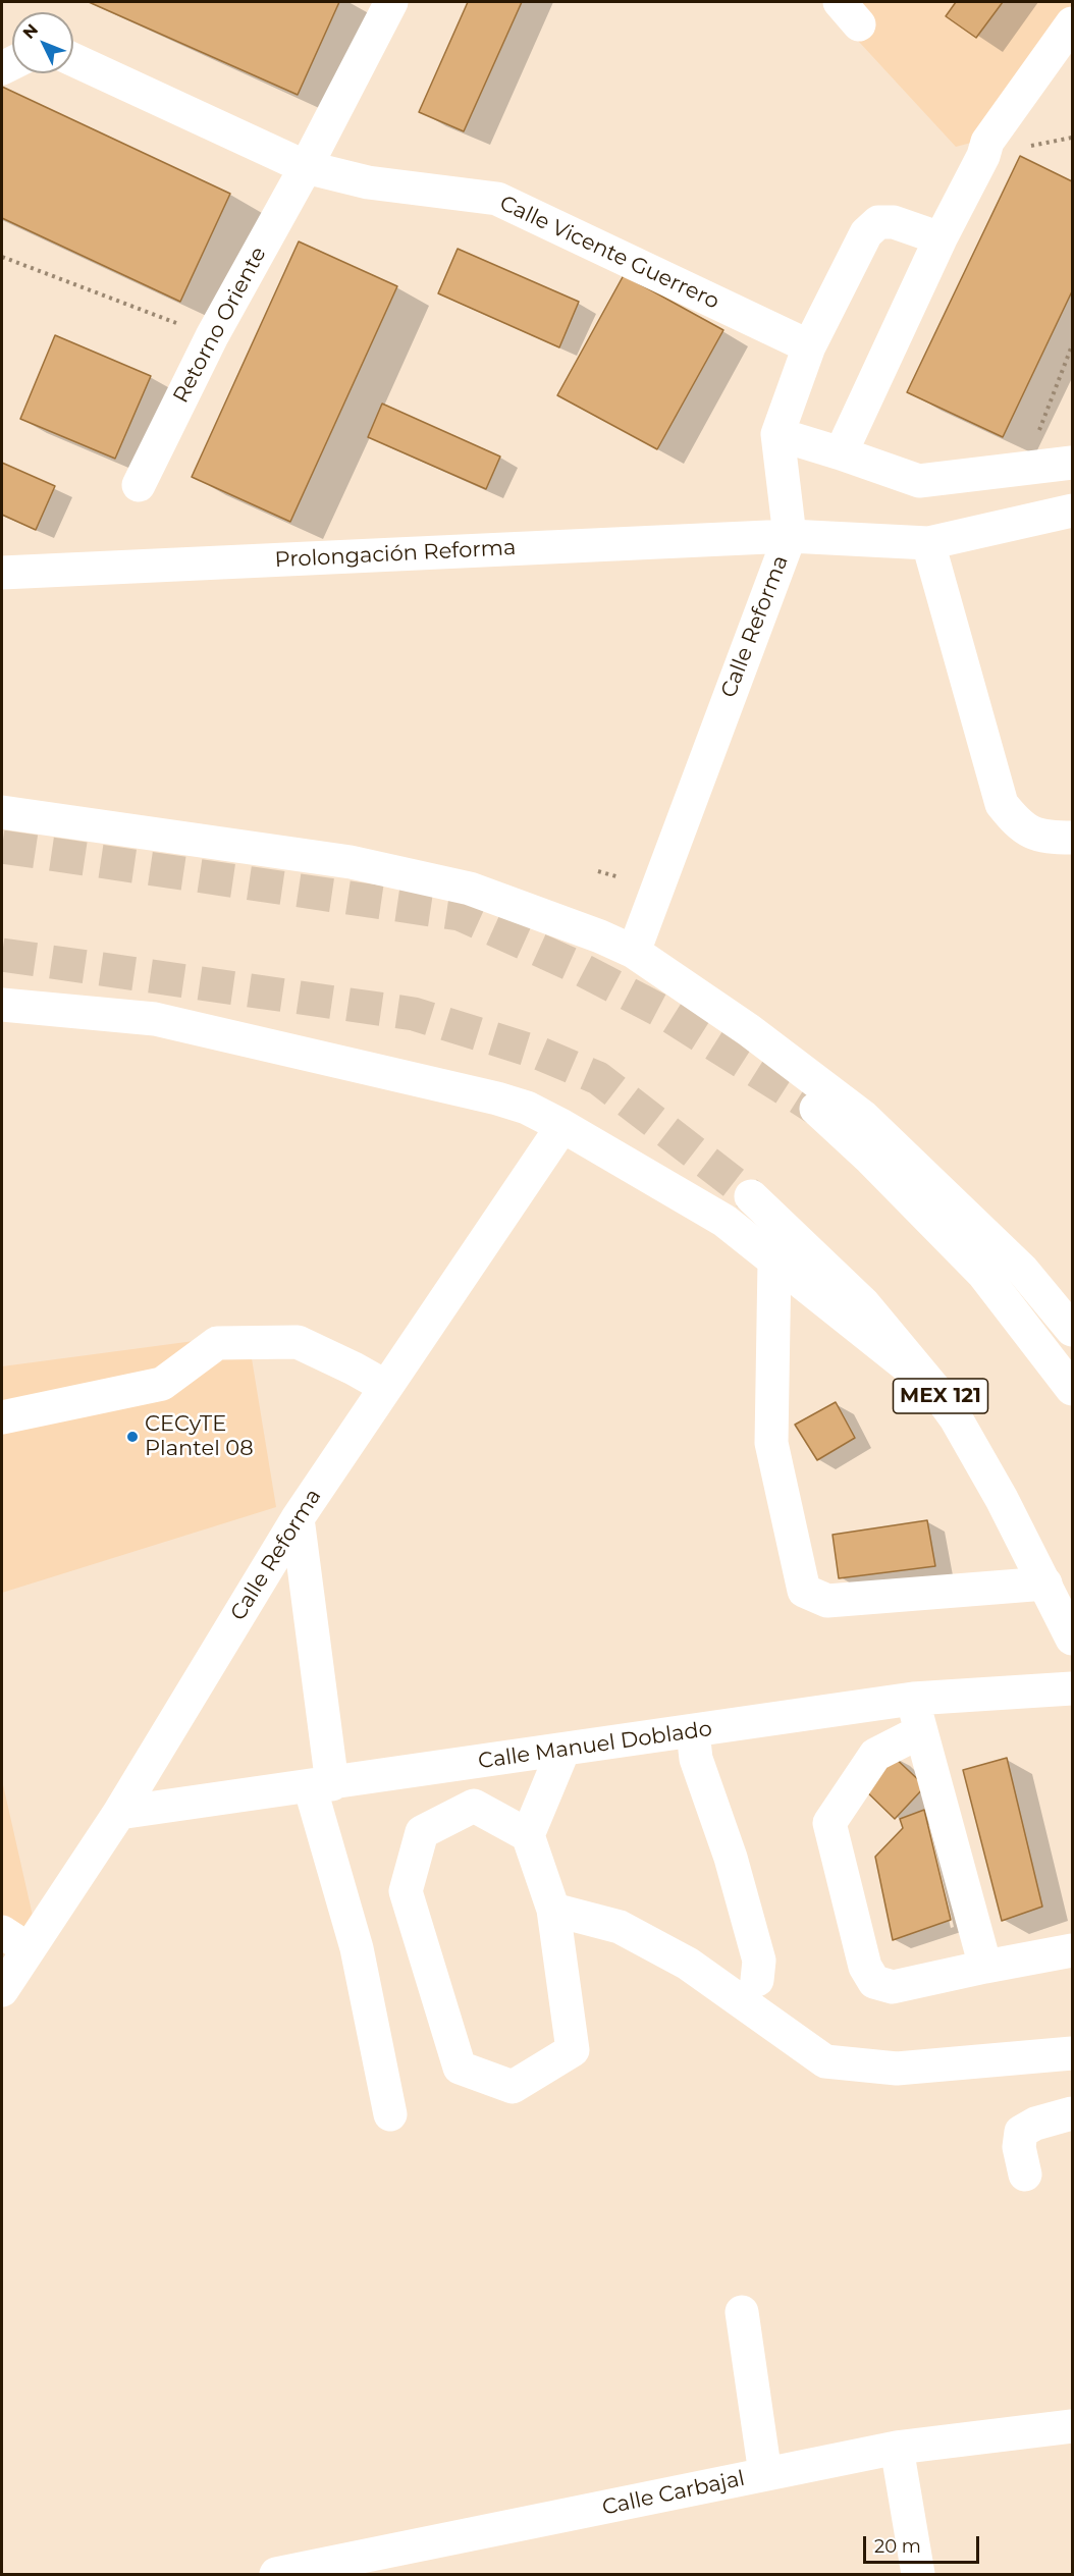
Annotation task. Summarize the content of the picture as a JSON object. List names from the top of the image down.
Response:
{
  "streets": {
    "street": [
      "Calle Vicente Guerrero",
      "Retorno Oriente",
      "Prolongación Reforma",
      "Calle Reforma",
      "MEX 121",
      "Calle Manuel Doblado",
      "Calle Carbajal"
    ]
  },
  "crossings": [
    ["Calle Vicente Guerrero", "Retorno Oriente"],
    ["Prolongación Reforma", "Calle Reforma"],
    ["Calle Reforma", "Calle Manuel Doblado"]
  ],
  "places": ["CECyTE Plantel 08"],
  "scale_bar": "20 m",
  "north": "top left"
}
